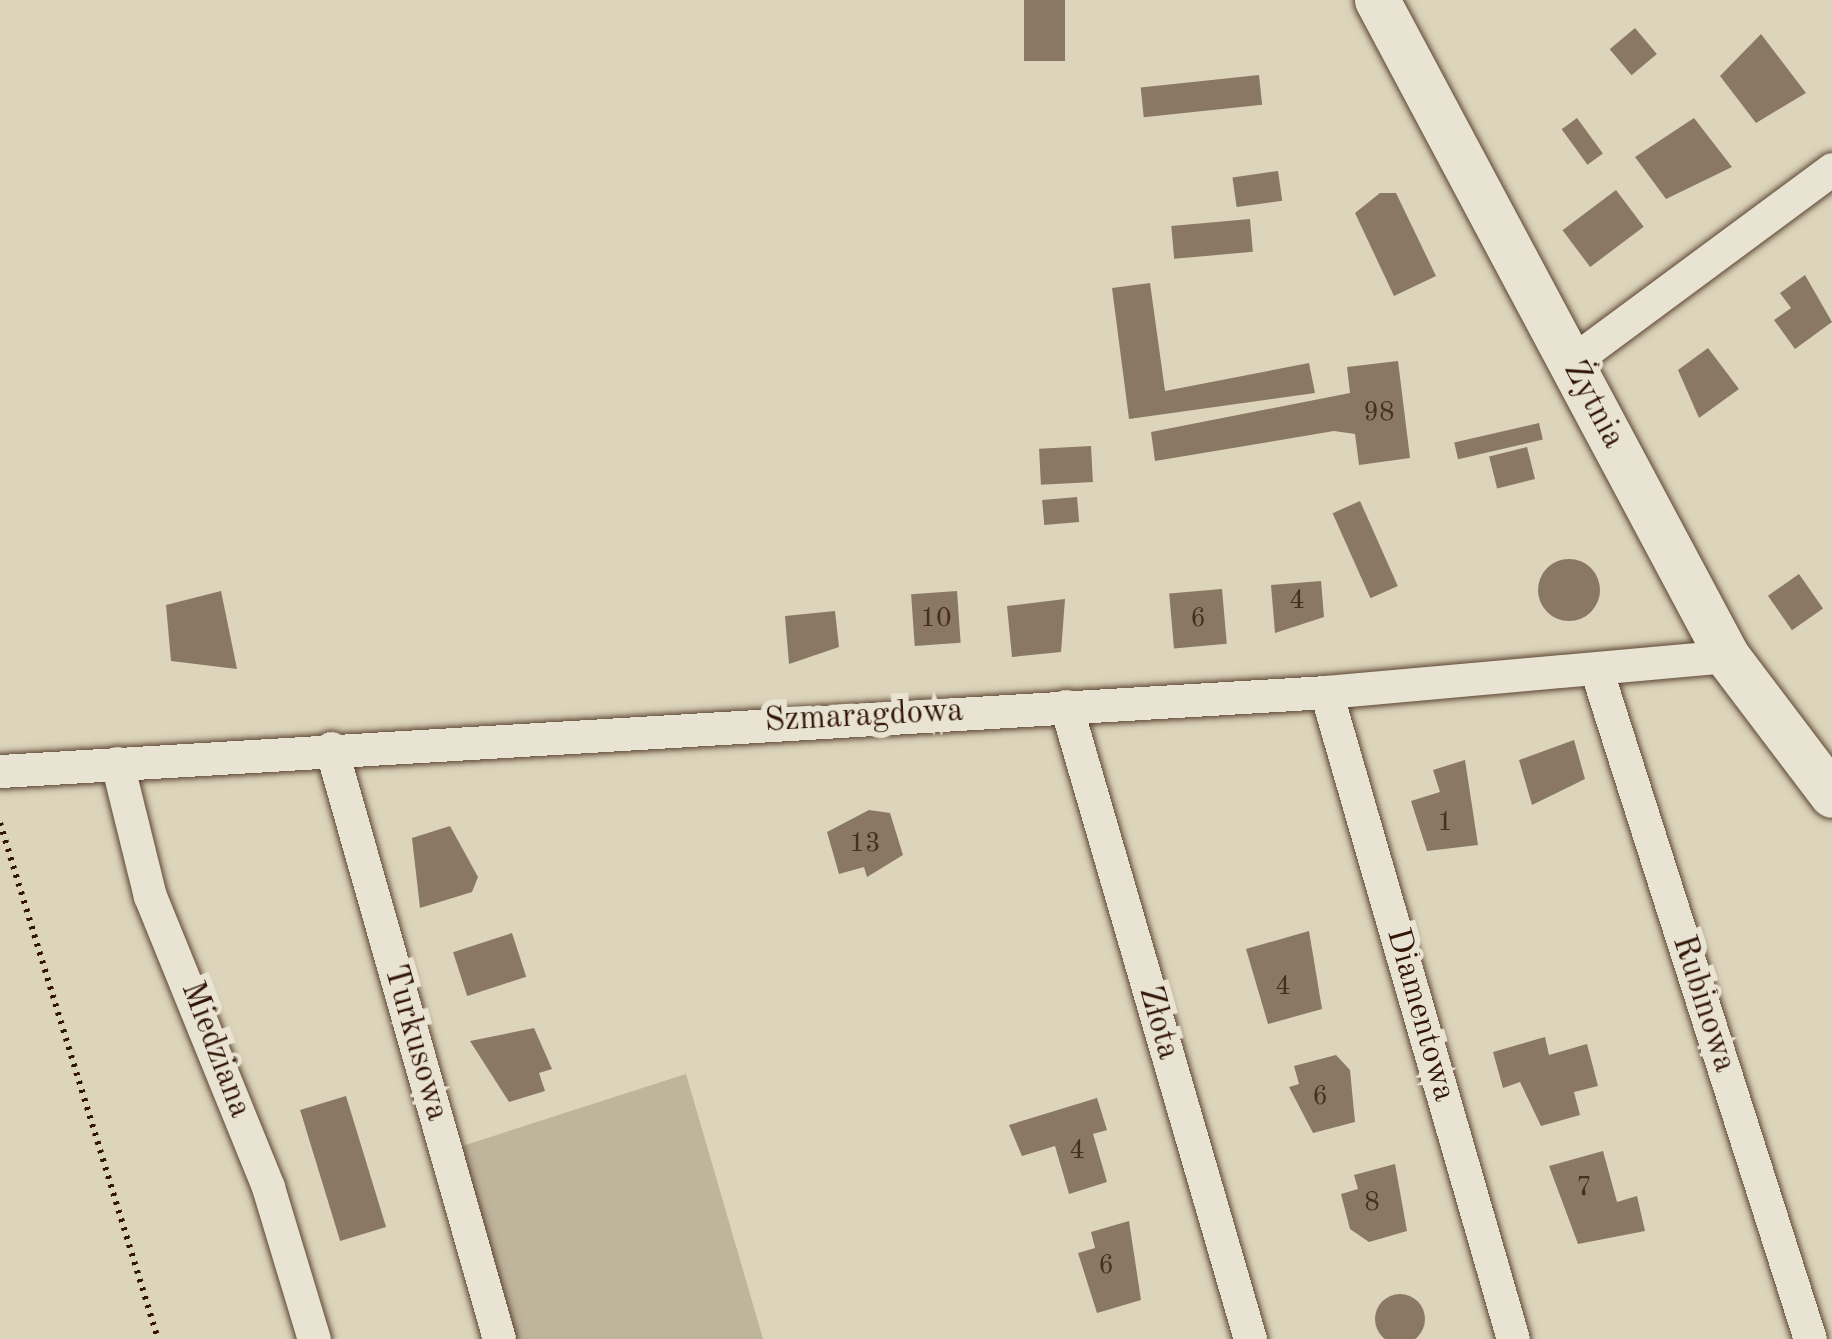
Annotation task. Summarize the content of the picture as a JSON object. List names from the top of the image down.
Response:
{
  "streets": {
    "street": [
      "Żytnia",
      "Szmaragdowa",
      "Rubinowa",
      "Diamentowa",
      "Złota",
      "Turkusowa",
      "Miedziana"
    ]
  },
  "crossings": [
    ["Żytnia", "Szmaragdowa"],
    ["Szmaragdowa", "Rubinowa"],
    ["Szmaragdowa", "Diamentowa"],
    ["Szmaragdowa", "Złota"],
    ["Szmaragdowa", "Turkusowa"],
    ["Szmaragdowa", "Miedziana"]
  ],
  "house_numbers": [
    "98",
    "4",
    "10",
    "6",
    "1",
    "13",
    "4",
    "6",
    "4",
    "7",
    "8",
    "6"
  ]
}
